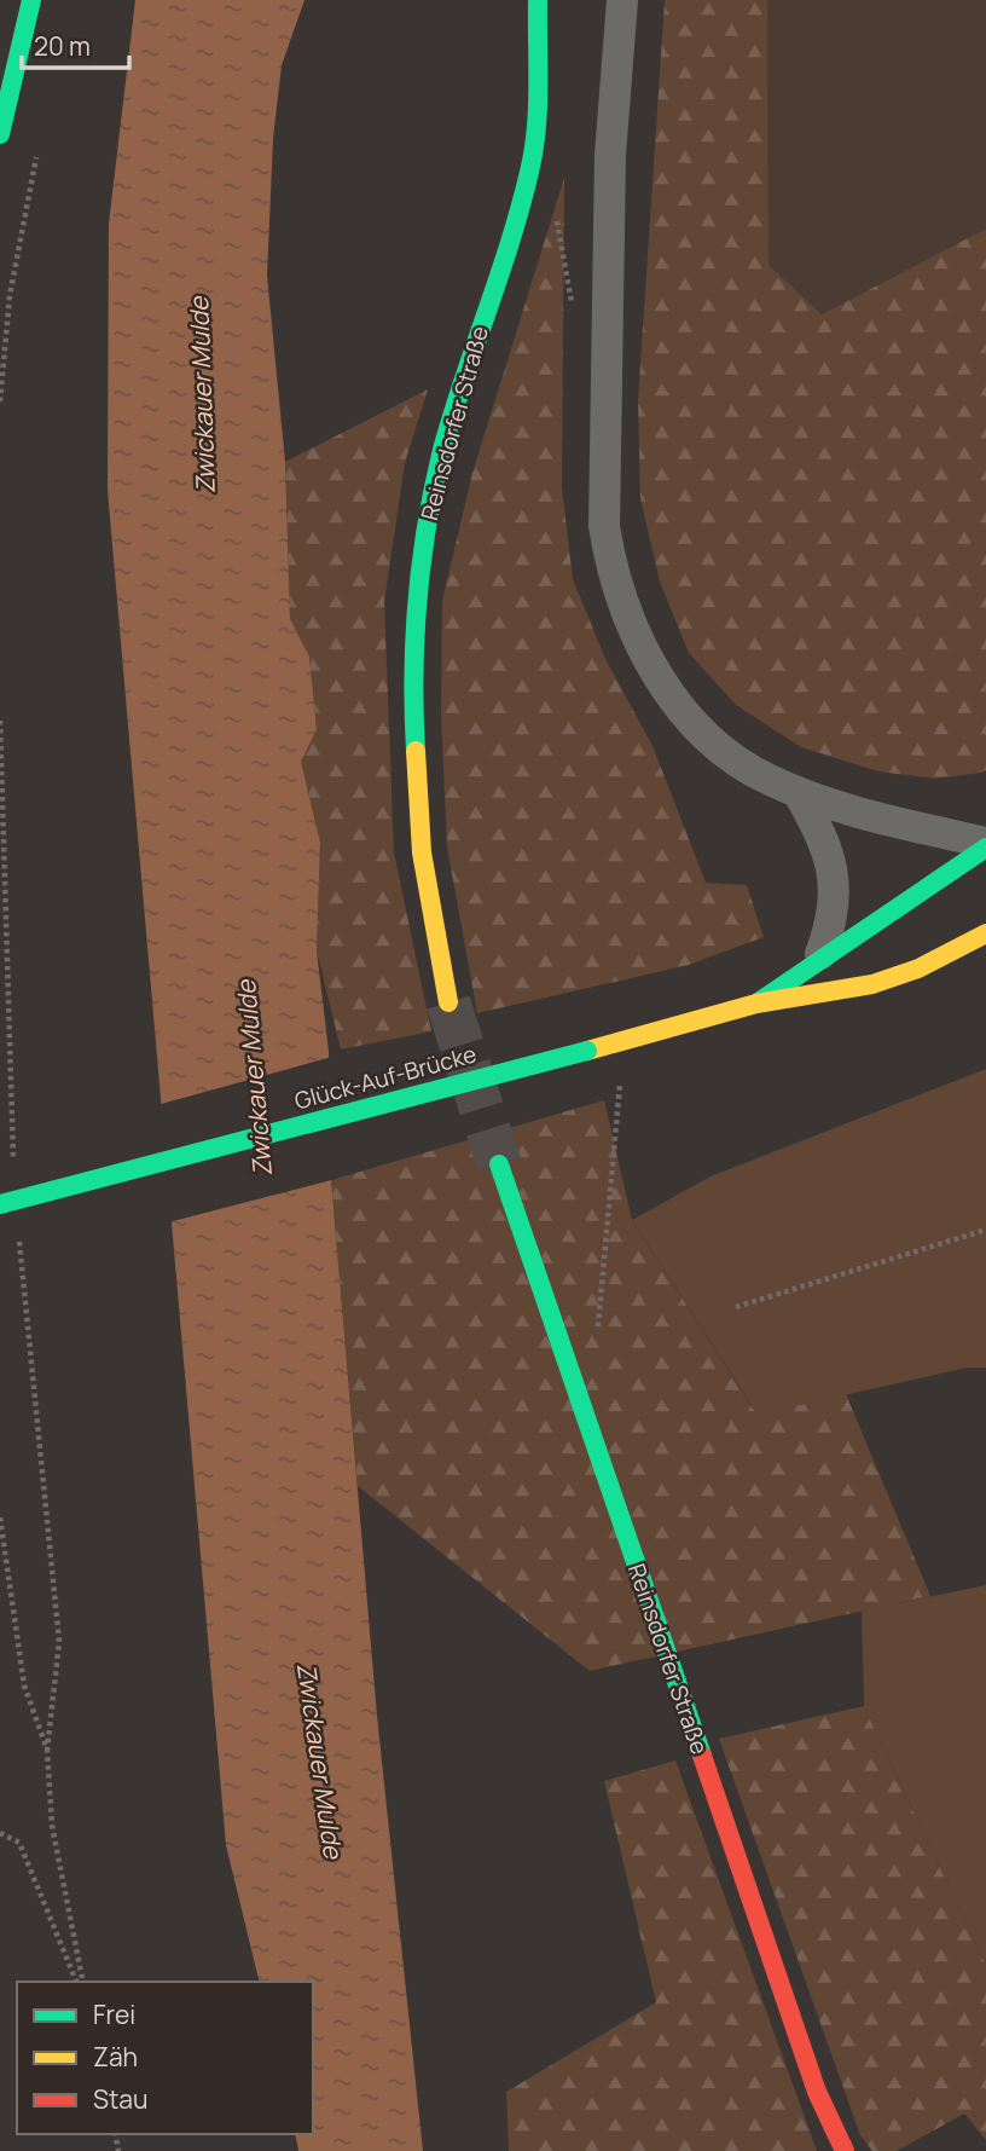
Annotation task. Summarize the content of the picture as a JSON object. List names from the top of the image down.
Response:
{
  "streets": {
    "street": ["Reinsdorfer Straße", "Glück-Auf-Brücke"]
  },
  "water": ["Zwickauer Mulde"],
  "legend": ["Frei", "Zäh", "Stau"],
  "scale_bar": "20 m"
}
